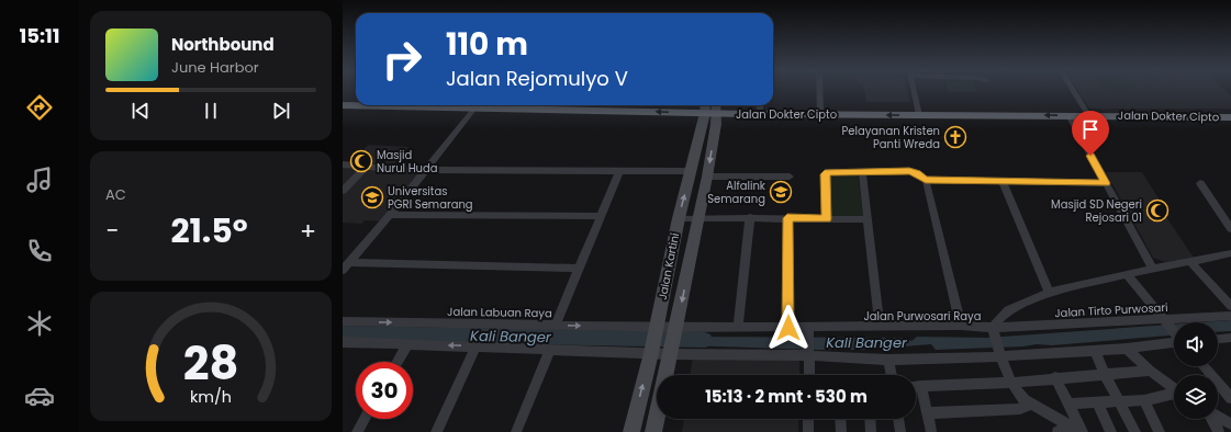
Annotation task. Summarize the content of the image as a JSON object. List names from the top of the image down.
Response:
{
  "streets": {
    "highway": ["Jalan Dokter Cipto"],
    "main road": ["Jalan Kartini"],
    "street": ["Jalan Tirto Purwosari", "Jalan Labuan Raya", "Jalan Purwosari Raya"]
  },
  "crossings": [
    ["Jalan Dokter Cipto", "Jalan Kartini"],
    ["Jalan Kartini", "Jalan Labuan Raya"],
    ["Jalan Kartini", "Jalan Purwosari Raya"],
    ["Jalan Tirto Purwosari", "Jalan Purwosari Raya"]
  ],
  "one_way": ["Jalan Dokter Cipto"],
  "water": ["Kali Banger"],
  "places": {
    "church": ["Pelayanan Kristen Panti Wreda"],
    "mosque": ["Masjid Nurul Huda", "Masjid SD Negeri Rejosari 01"],
    "school or university": ["Alfalink Semarang", "Universitas PGRI Semarang"]
  },
  "page": {
    "tabs": "15:11",
    "turn": ["110 m", "Jalan Rejomulyo V"],
    "song": ["Northbound", "June Harbor"],
    "tile": "AC",
    "heat": ["−", "21.5°", "+"],
    "limit": "30",
    "trip": "15:13 · 2 mnt · 530 m",
    "gauge": ["28", "km/h"]
  }
}
